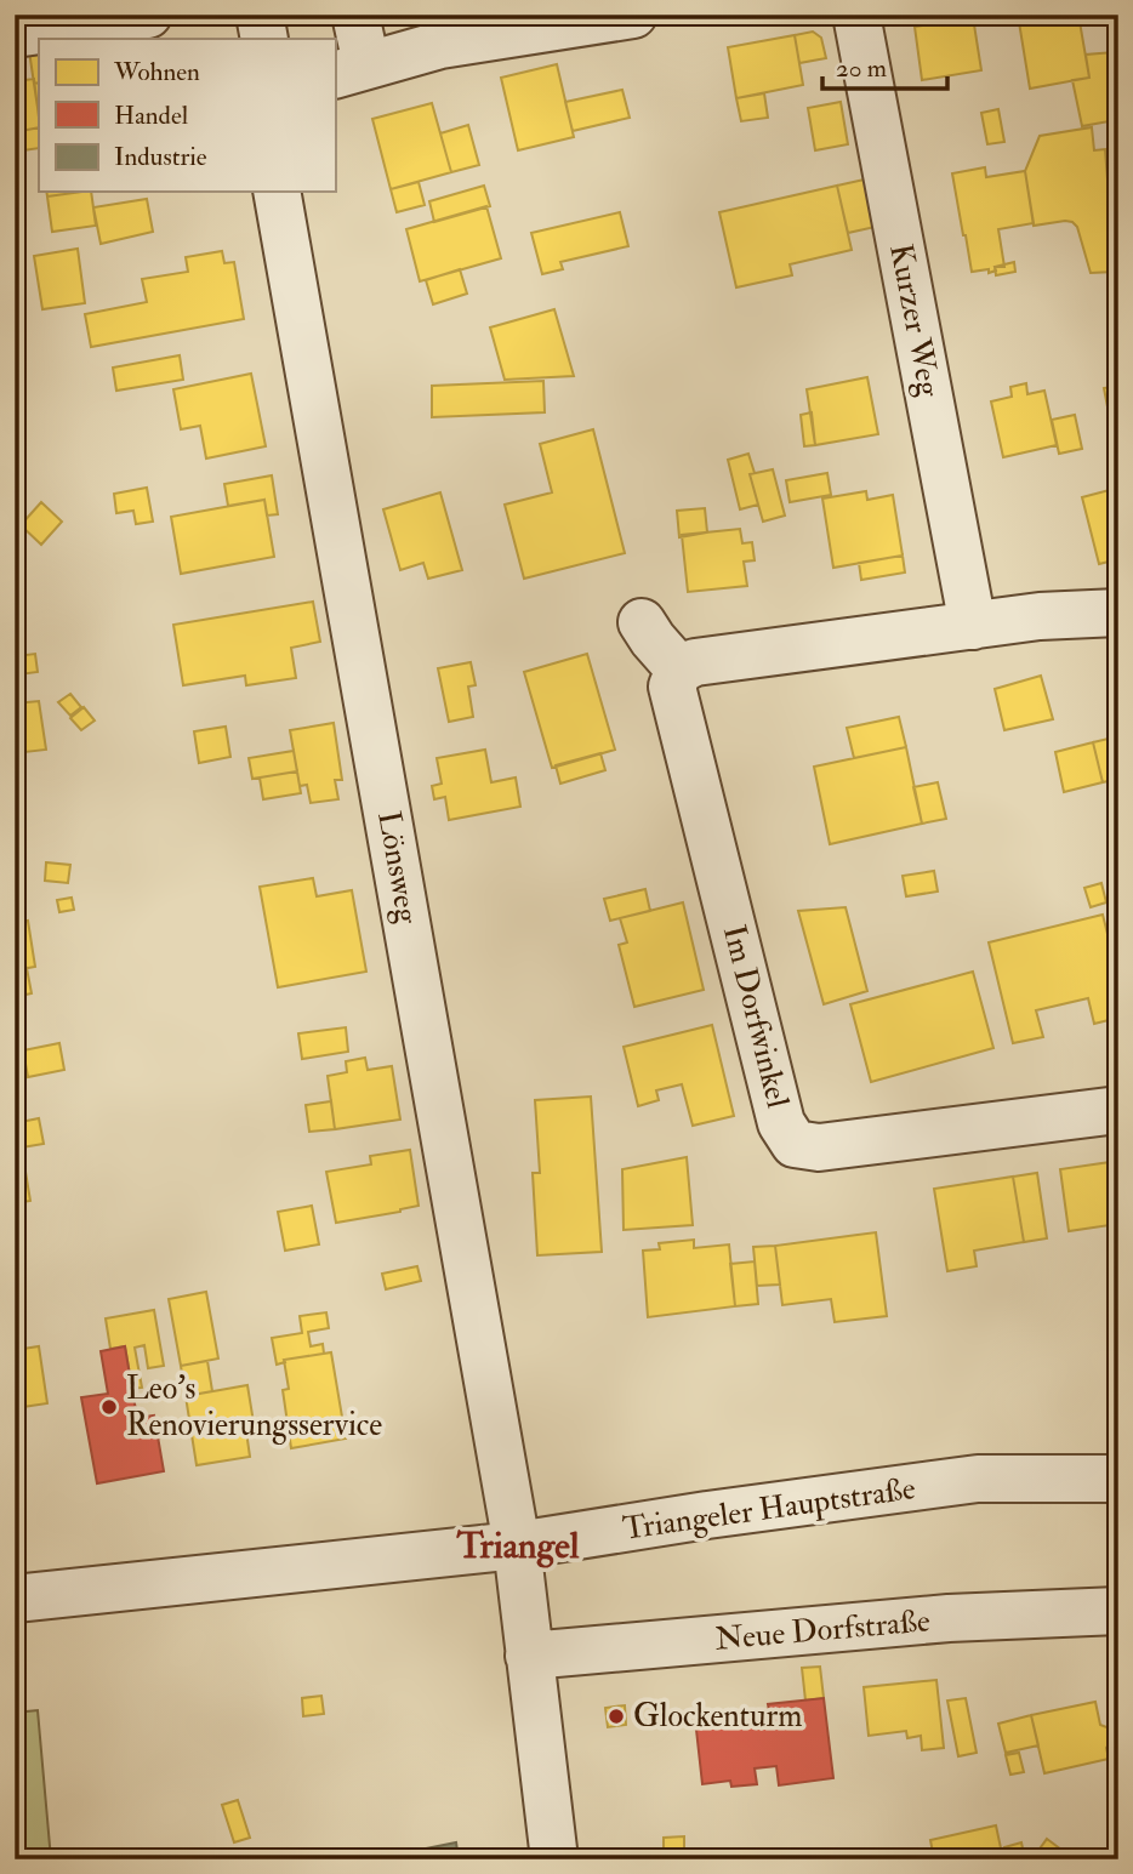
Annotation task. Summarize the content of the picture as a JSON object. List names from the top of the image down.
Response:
{
  "streets": {
    "street": [
      "Kurzer Weg",
      "Lönsweg",
      "Im Dorfwinkel",
      "Triangeler Hauptstraße",
      "Neue Dorfstraße"
    ]
  },
  "crossings": [
    ["Lönsweg", "Triangeler Hauptstraße"],
    ["Lönsweg", "Neue Dorfstraße"]
  ],
  "districts": ["Triangel"],
  "places": ["Leo's Renovierungsservice", "Glockenturm"],
  "legend": ["Wohnen", "Handel", "Industrie"],
  "scale_bar": "20 m"
}
